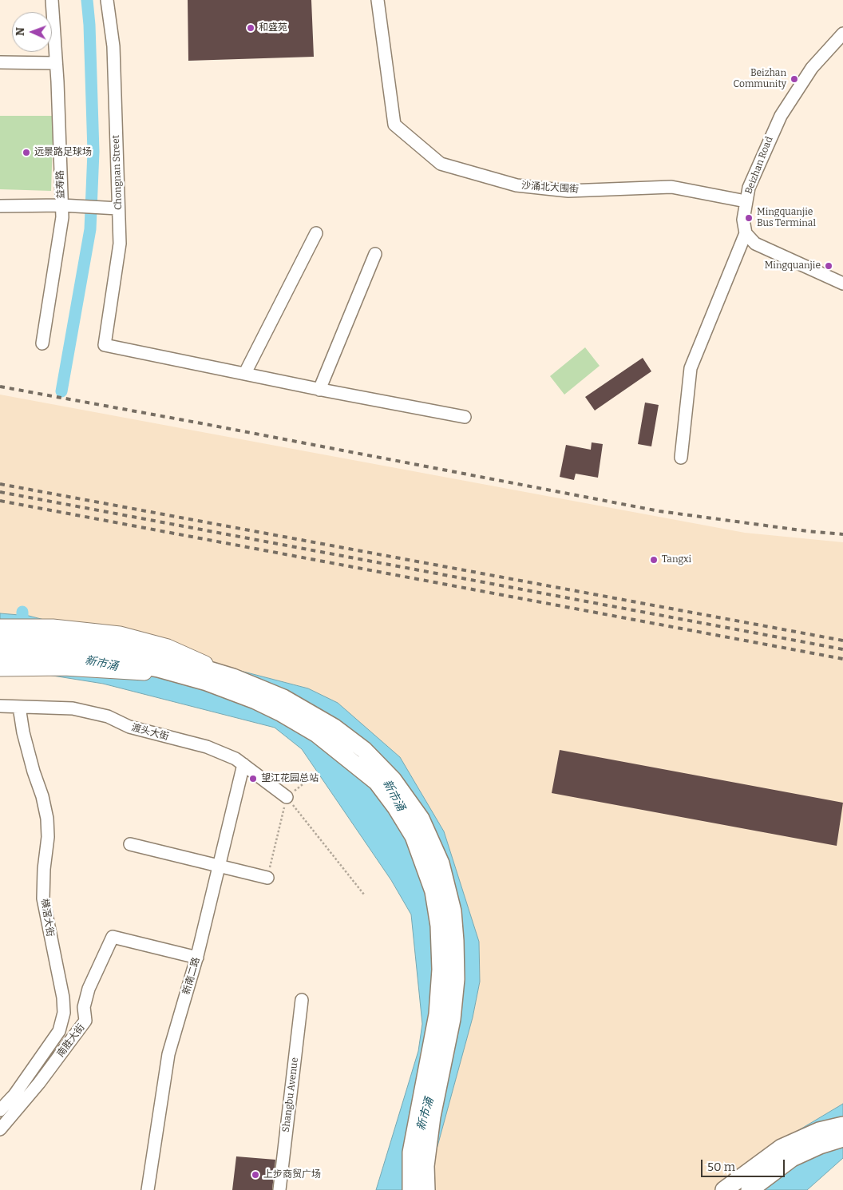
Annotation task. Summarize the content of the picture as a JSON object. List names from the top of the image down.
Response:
{
  "streets": {
    "street": [
      "Beizhan Road",
      "Chongnan Street",
      "益寿路",
      "沙涌北大围街",
      "渡头大街",
      "横滘大街",
      "新南二路",
      "南胜大街",
      "Shangbu Avenue"
    ]
  },
  "crossings": [
    ["Beizhan Road", "沙涌北大围街"],
    ["渡头大街", "横滘大街"],
    ["渡头大街", "新南二路"],
    ["新南二路", "南胜大街"]
  ],
  "water": ["新市涌"],
  "places": [
    "和盛苑",
    "Beizhan Community",
    "远景路足球场",
    "Mingquanjie Bus Terminal",
    "Mingquanjie",
    "Tangxi",
    "望江花园总站",
    "上步商贸广场"
  ],
  "scale_bar": "50 m",
  "north": "left"
}
